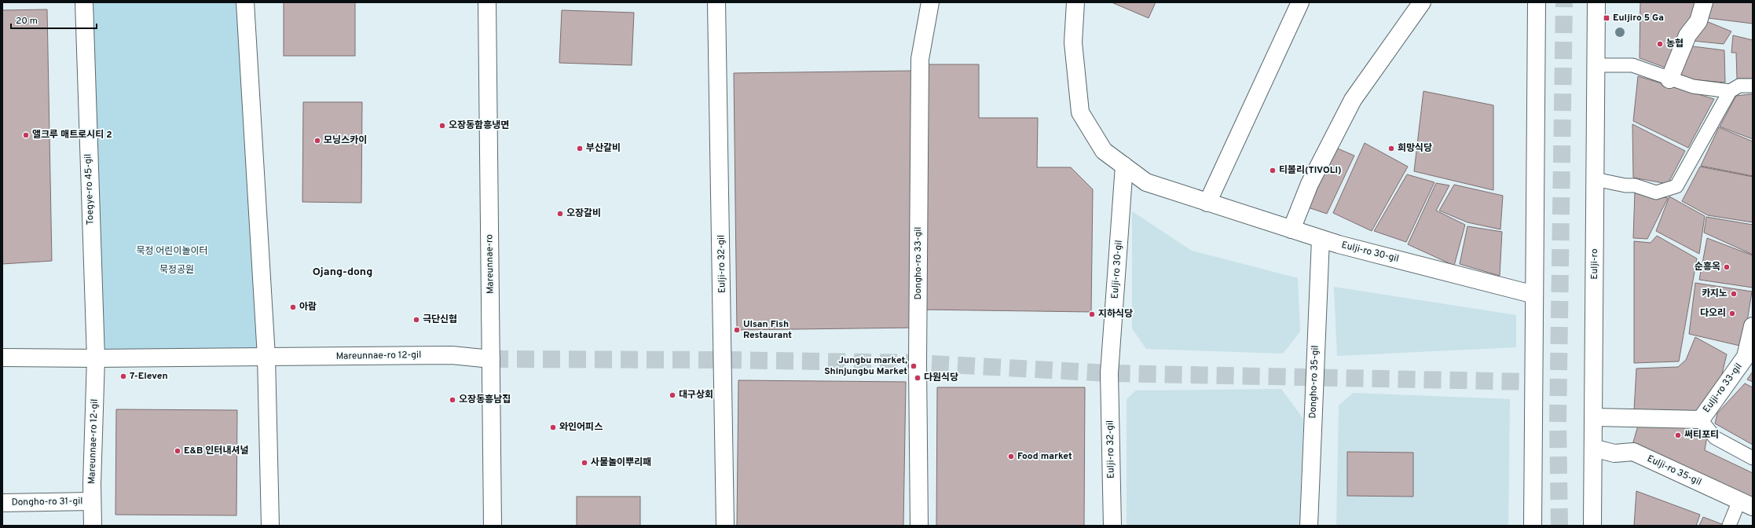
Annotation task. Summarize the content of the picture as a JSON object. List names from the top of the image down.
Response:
{
  "streets": {
    "street": [
      "Toegye-ro 45-gil",
      "Eulji-ro 30-gil",
      "Dongho-ro 33-gil",
      "Mareunnae-ro",
      "Eulji-ro 32-gil",
      "Eulji-ro",
      "Mareunnae-ro 12-gil",
      "Dongho-ro 35-gil",
      "Eulji-ro 33-gil",
      "Eulji-ro 35-gil",
      "Dongho-ro 31-gil"
    ]
  },
  "crossings": [
    ["Toegye-ro 45-gil", "Mareunnae-ro 12-gil"],
    ["Eulji-ro 30-gil", "Eulji-ro 32-gil"],
    ["Eulji-ro 30-gil", "Dongho-ro 35-gil"],
    ["Mareunnae-ro", "Mareunnae-ro 12-gil"],
    ["Eulji-ro", "Eulji-ro 33-gil"],
    ["Eulji-ro", "Eulji-ro 35-gil"],
    ["Mareunnae-ro 12-gil", "Dongho-ro 31-gil"]
  ],
  "districts": ["Ojang-dong"],
  "parks": ["묵정 어린이놀이터", "묵정공원"],
  "places": {
    "transit": ["Euljiro 5 Ga"],
    "other": [
      "농협",
      "오장동함흥냉면",
      "앨크루 매트로시티 2",
      "모닝스카이",
      "부산갈비",
      "희망식당",
      "티볼리(TIVOLI)",
      "오장갈비",
      "순흥옥",
      "카지노",
      "아람",
      "다오리",
      "지하식당",
      "극단신협",
      "Ulsan Fish Restaurant",
      "Jungbu market, Shinjungbu Market",
      "7-Eleven",
      "다원식당",
      "대구상회",
      "오장동흥남집",
      "와인어피스",
      "써티포티",
      "E&B 인터내셔널",
      "Food market",
      "사물놀이뿌리패"
    ]
  },
  "scale_bar": "20 m"
}
